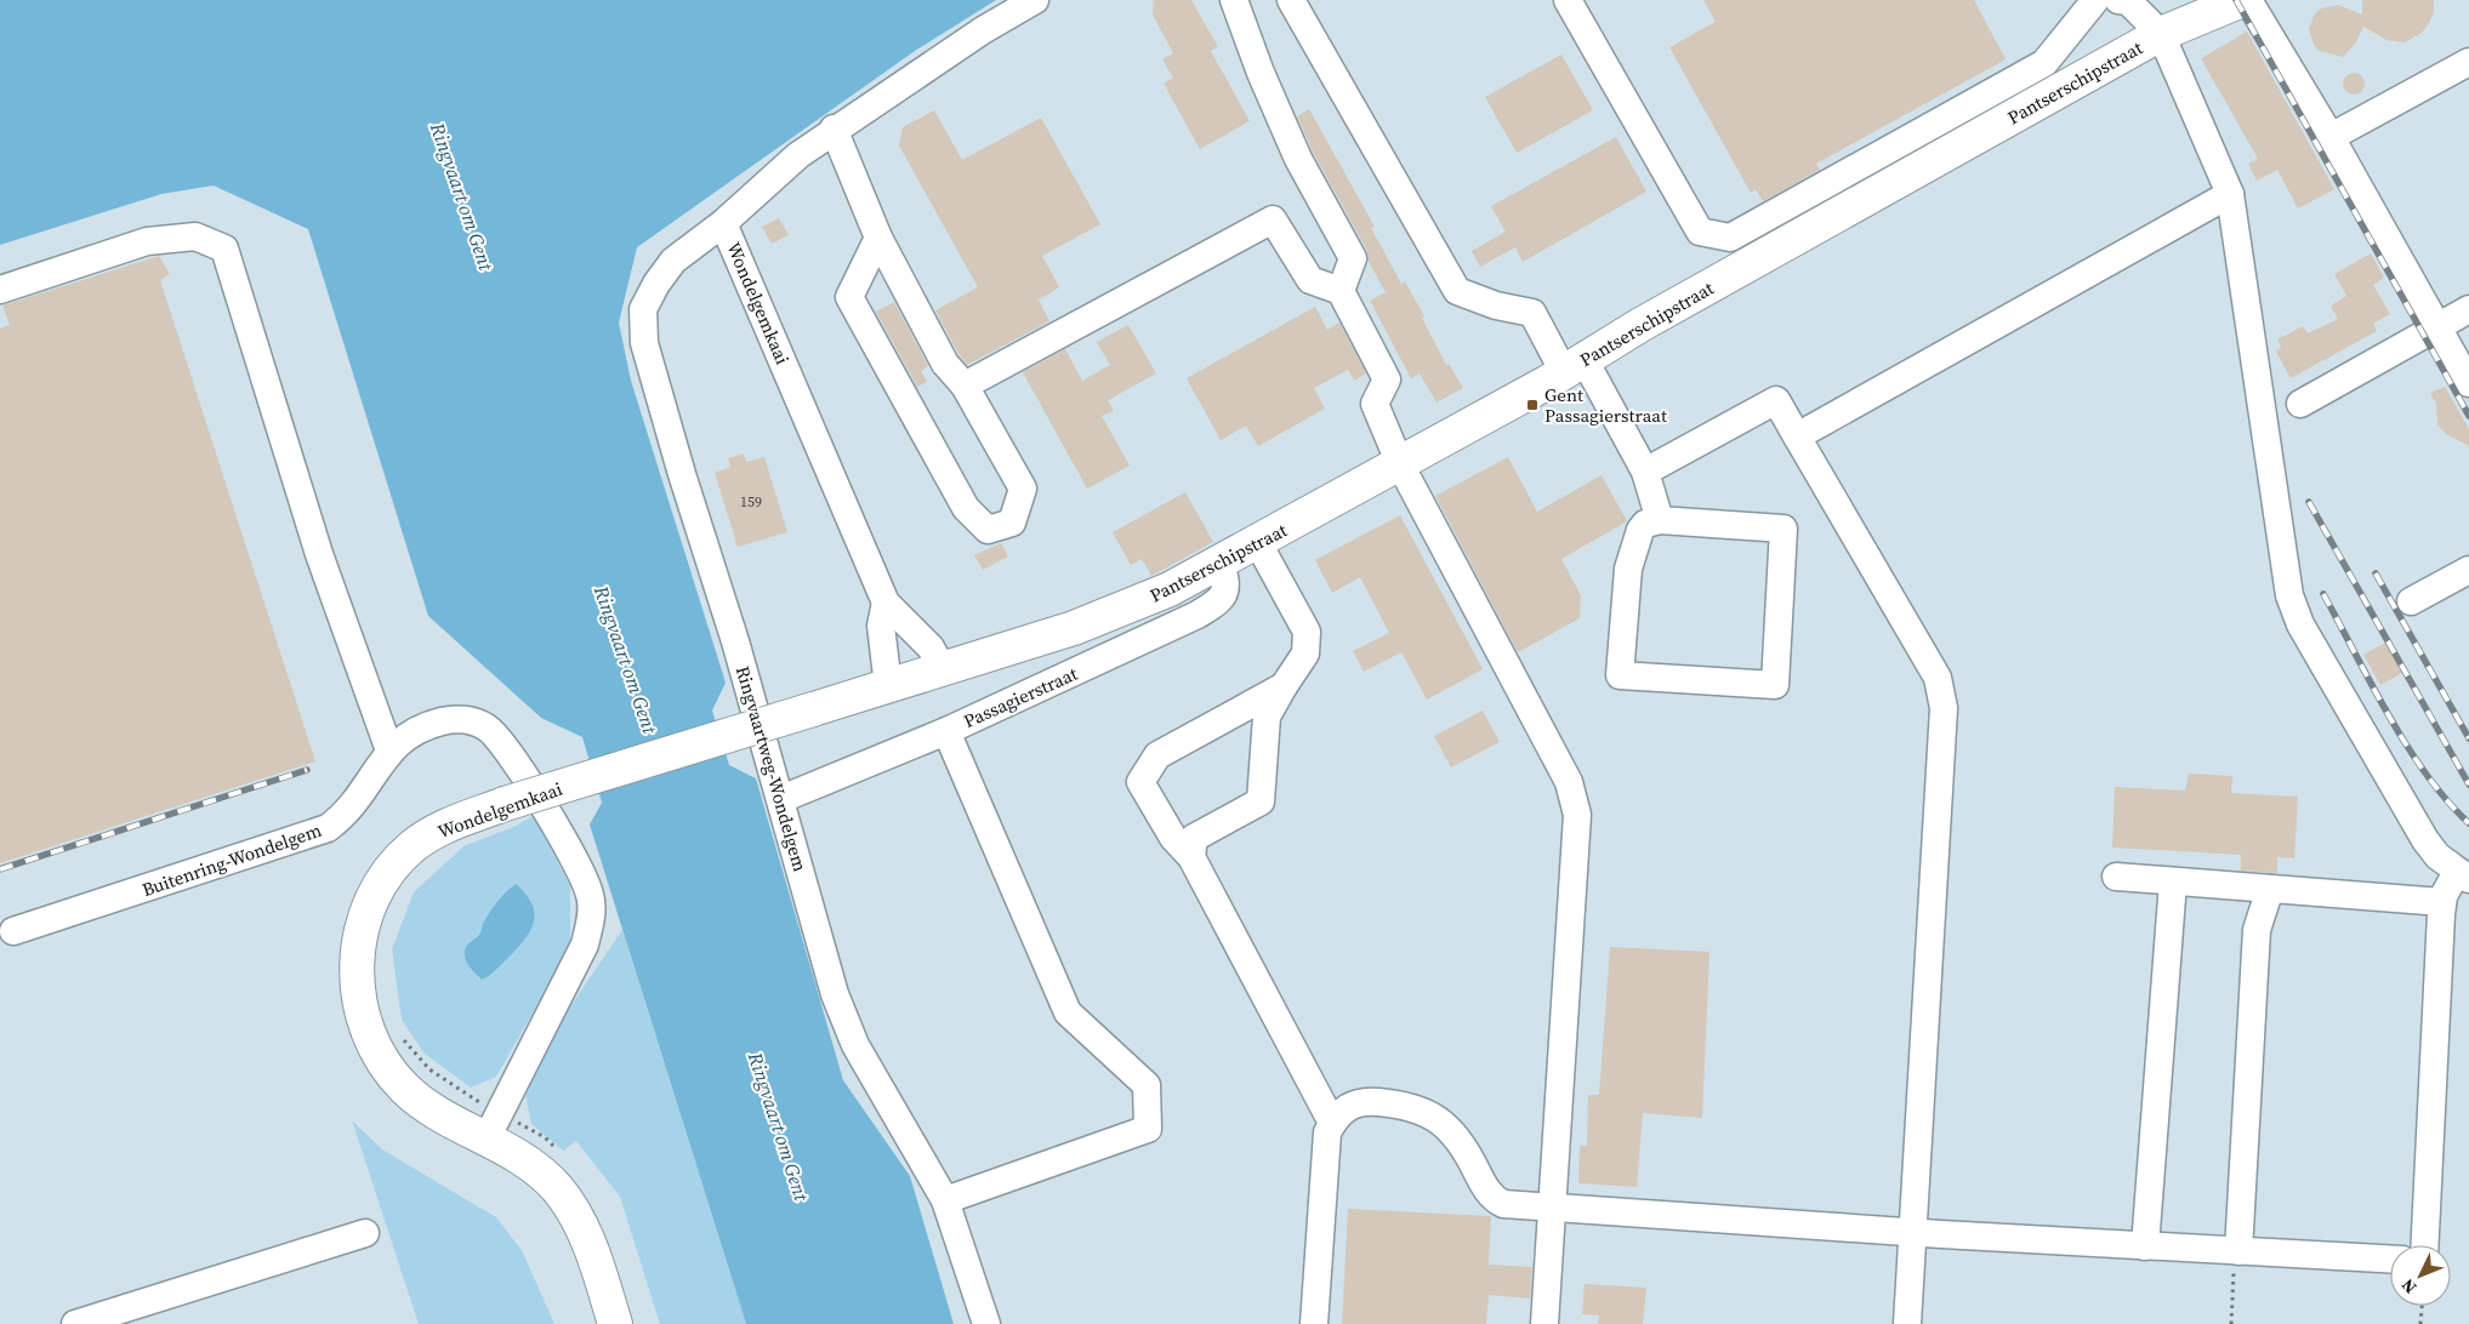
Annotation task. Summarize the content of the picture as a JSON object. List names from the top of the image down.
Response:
{
  "streets": {
    "main road": ["Pantserschipstraat", "Wondelgemkaai"],
    "street": ["Passagierstraat", "Ringvaartweg-Wondelgem", "Buitenring-Wondelgem"]
  },
  "crossings": [
    ["Pantserschipstraat", "Wondelgemkaai"],
    ["Pantserschipstraat", "Passagierstraat"],
    ["Wondelgemkaai", "Ringvaartweg-Wondelgem"],
    ["Wondelgemkaai", "Buitenring-Wondelgem"],
    ["Passagierstraat", "Ringvaartweg-Wondelgem"]
  ],
  "water": ["Ringvaart om Gent"],
  "places": {
    "transit": ["Gent Passagierstraat"]
  },
  "house_numbers": ["159"],
  "north": "bottom left"
}
